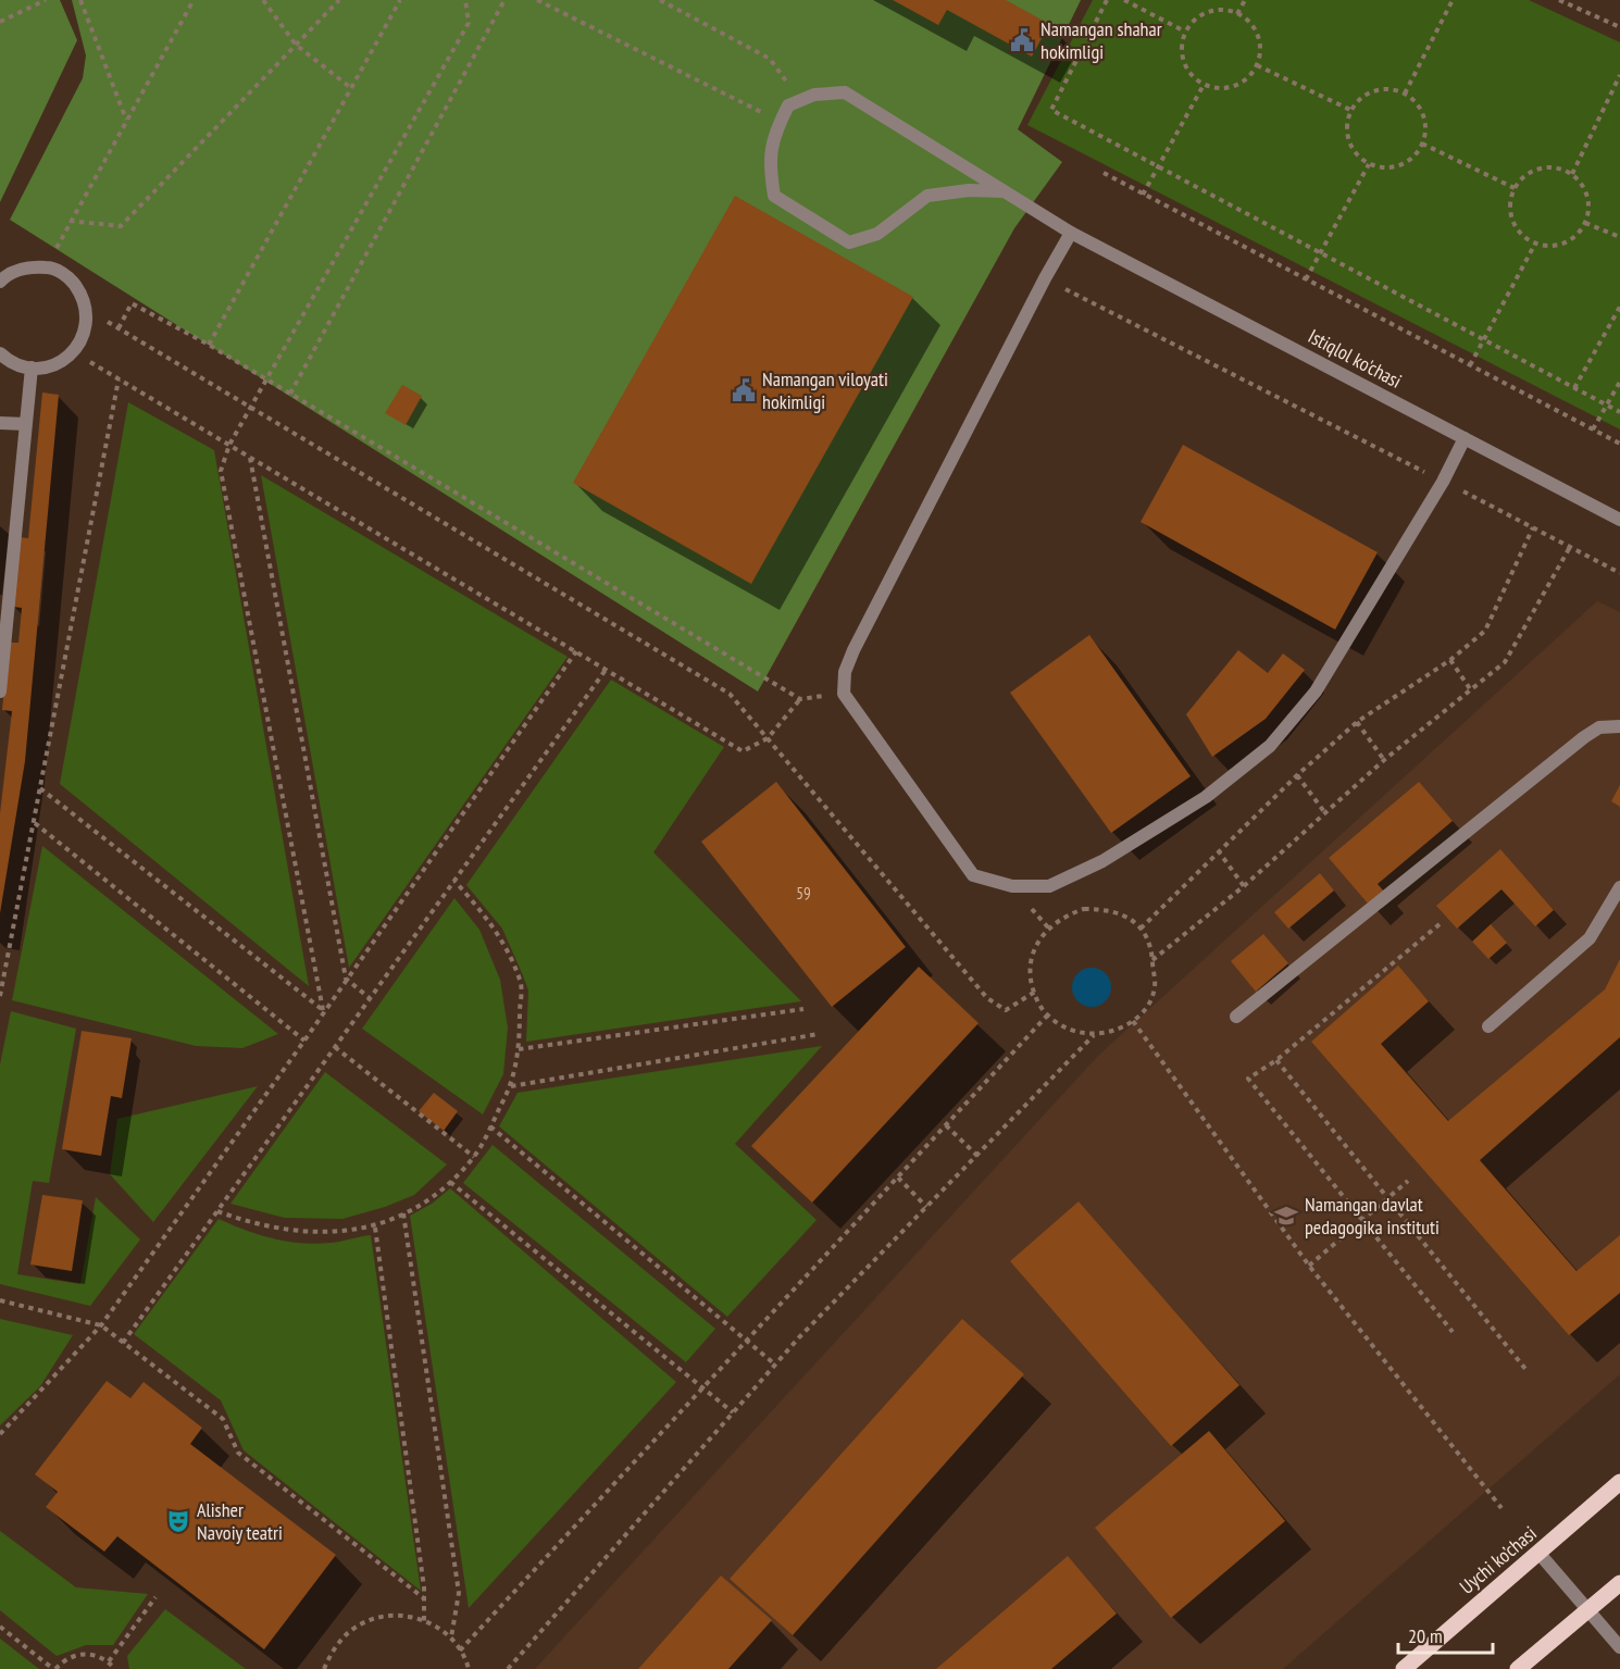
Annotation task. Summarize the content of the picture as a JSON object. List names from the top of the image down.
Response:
{
  "streets": {
    "main road": ["Uychi ko’chasi"],
    "street": ["Istiqlol ko'chasi"]
  },
  "places": {
    "public building": ["Namangan shahar hokimligi", "Namangan viloyati hokimligi"],
    "school or university": ["Namangan davlat pedagogika instituti"],
    "theatre": ["Alisher Navoiy teatri"]
  },
  "house_numbers": ["59"],
  "scale_bar": "20 m"
}
